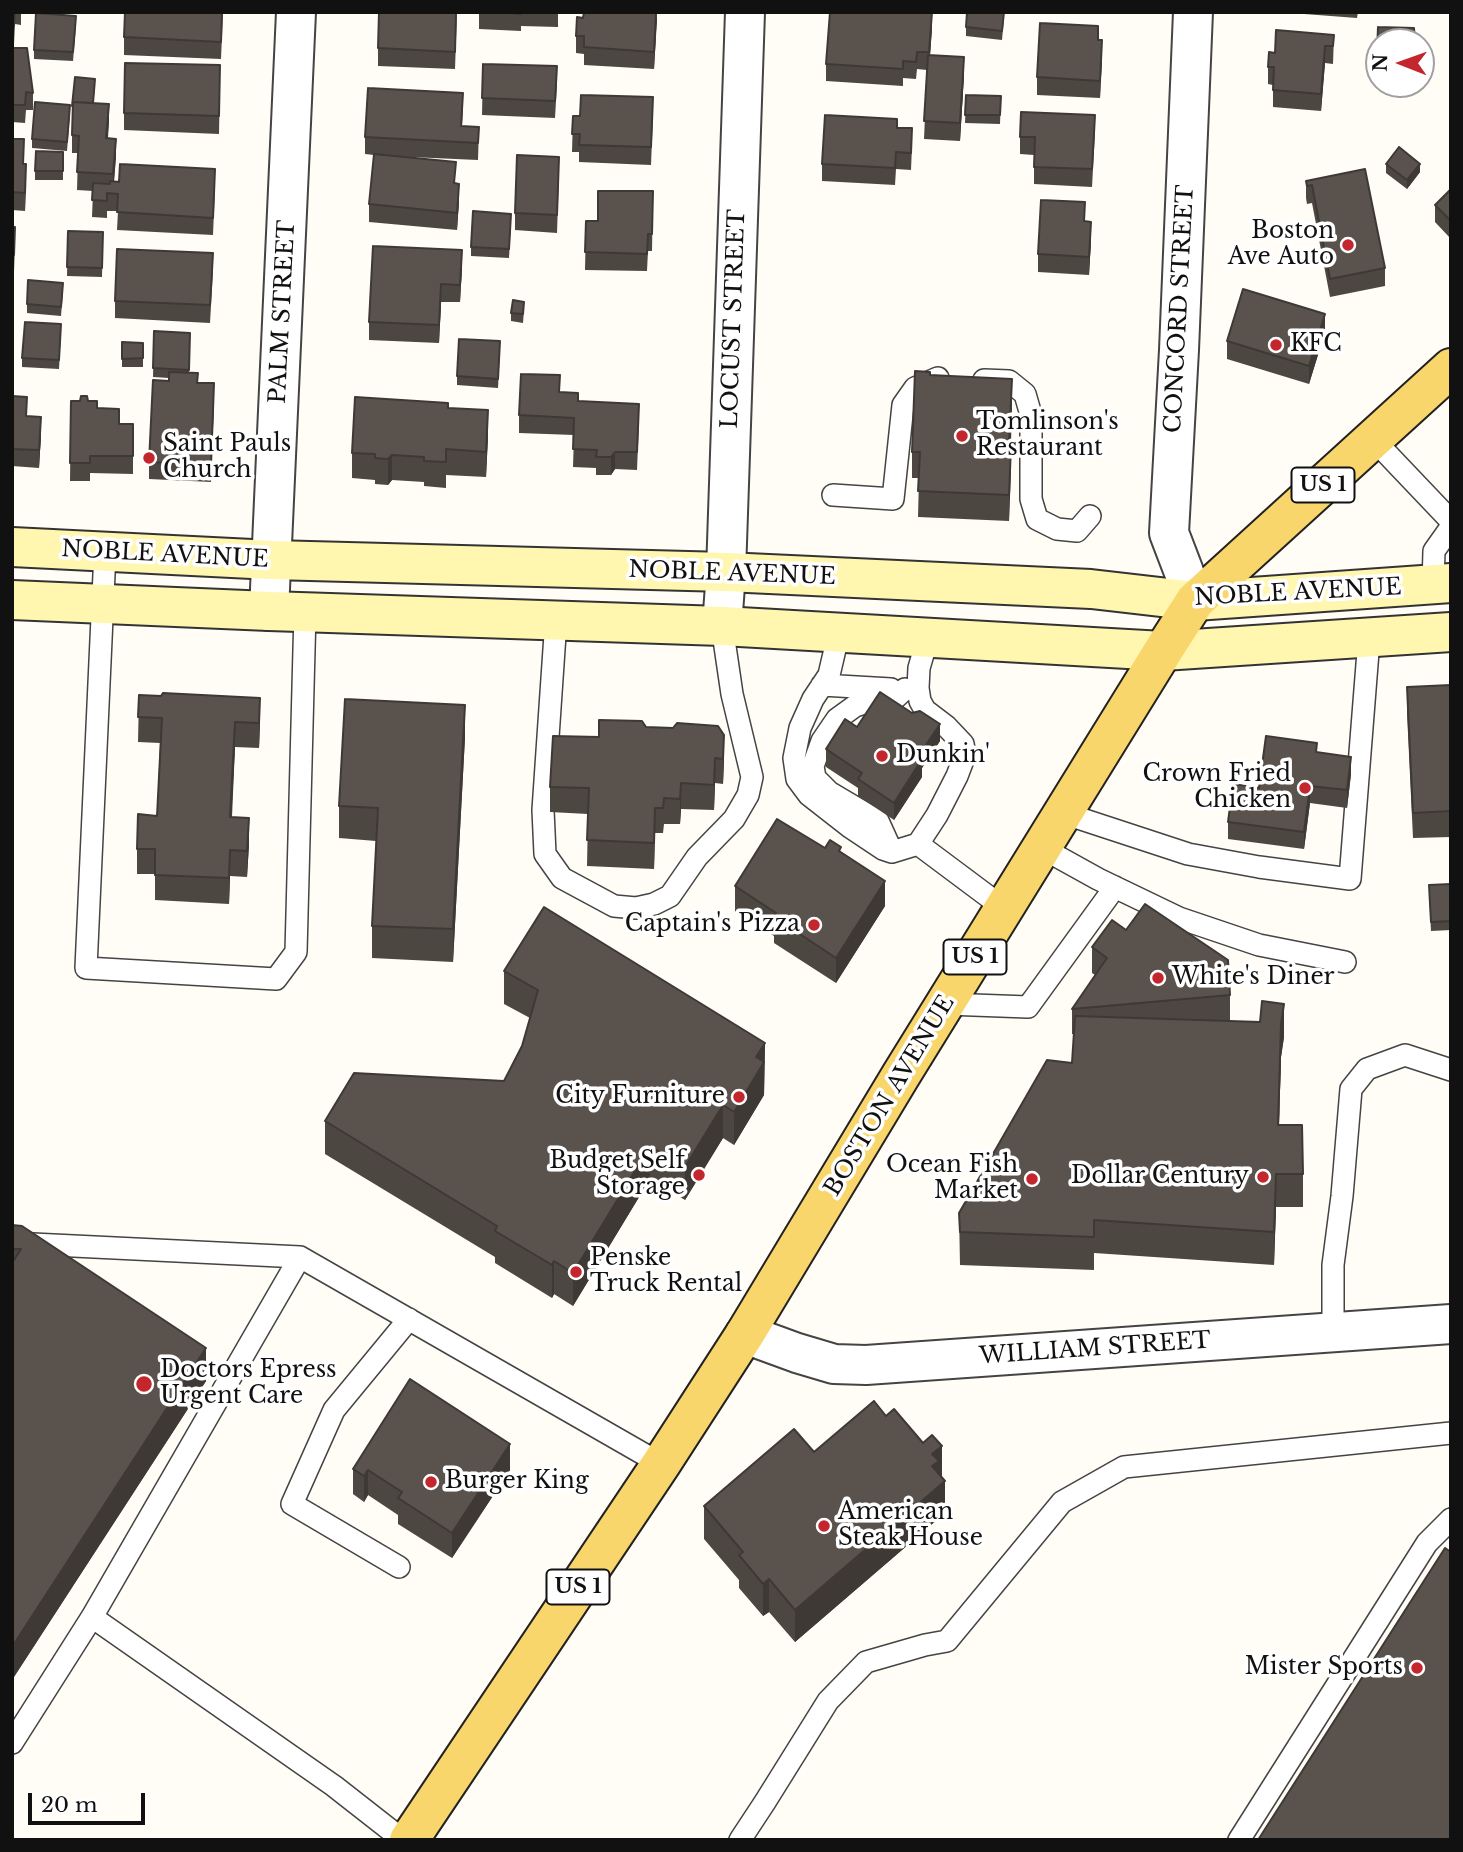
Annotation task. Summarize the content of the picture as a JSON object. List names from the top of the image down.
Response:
{
  "streets": {
    "main road": ["US 1", "NOBLE AVENUE", "BOSTON AVENUE"],
    "street": [
      "CONCORD STREET",
      "PALM STREET",
      "LOCUST STREET",
      "WILLIAM STREET"
    ]
  },
  "crossings": [
    ["CONCORD STREET", "NOBLE AVENUE"],
    ["CONCORD STREET", "BOSTON AVENUE"],
    ["PALM STREET", "NOBLE AVENUE"],
    ["LOCUST STREET", "NOBLE AVENUE"],
    ["NOBLE AVENUE", "BOSTON AVENUE"],
    ["BOSTON AVENUE", "WILLIAM STREET"]
  ],
  "places": [
    "Boston Ave Auto",
    "KFC",
    "Tomlinson's Restaurant",
    "Saint Pauls Church",
    "Dunkin'",
    "Crown Fried Chicken",
    "Captain's Pizza",
    "White's Diner",
    "City Furniture",
    "Budget Self Storage",
    "Dollar Century",
    "Ocean Fish Market",
    "Penske Truck Rental",
    "Doctors Epress Urgent Care",
    "Burger King",
    "American Steak House",
    "Mister Sports"
  ],
  "scale_bar": "20 m",
  "north": "left"
}
